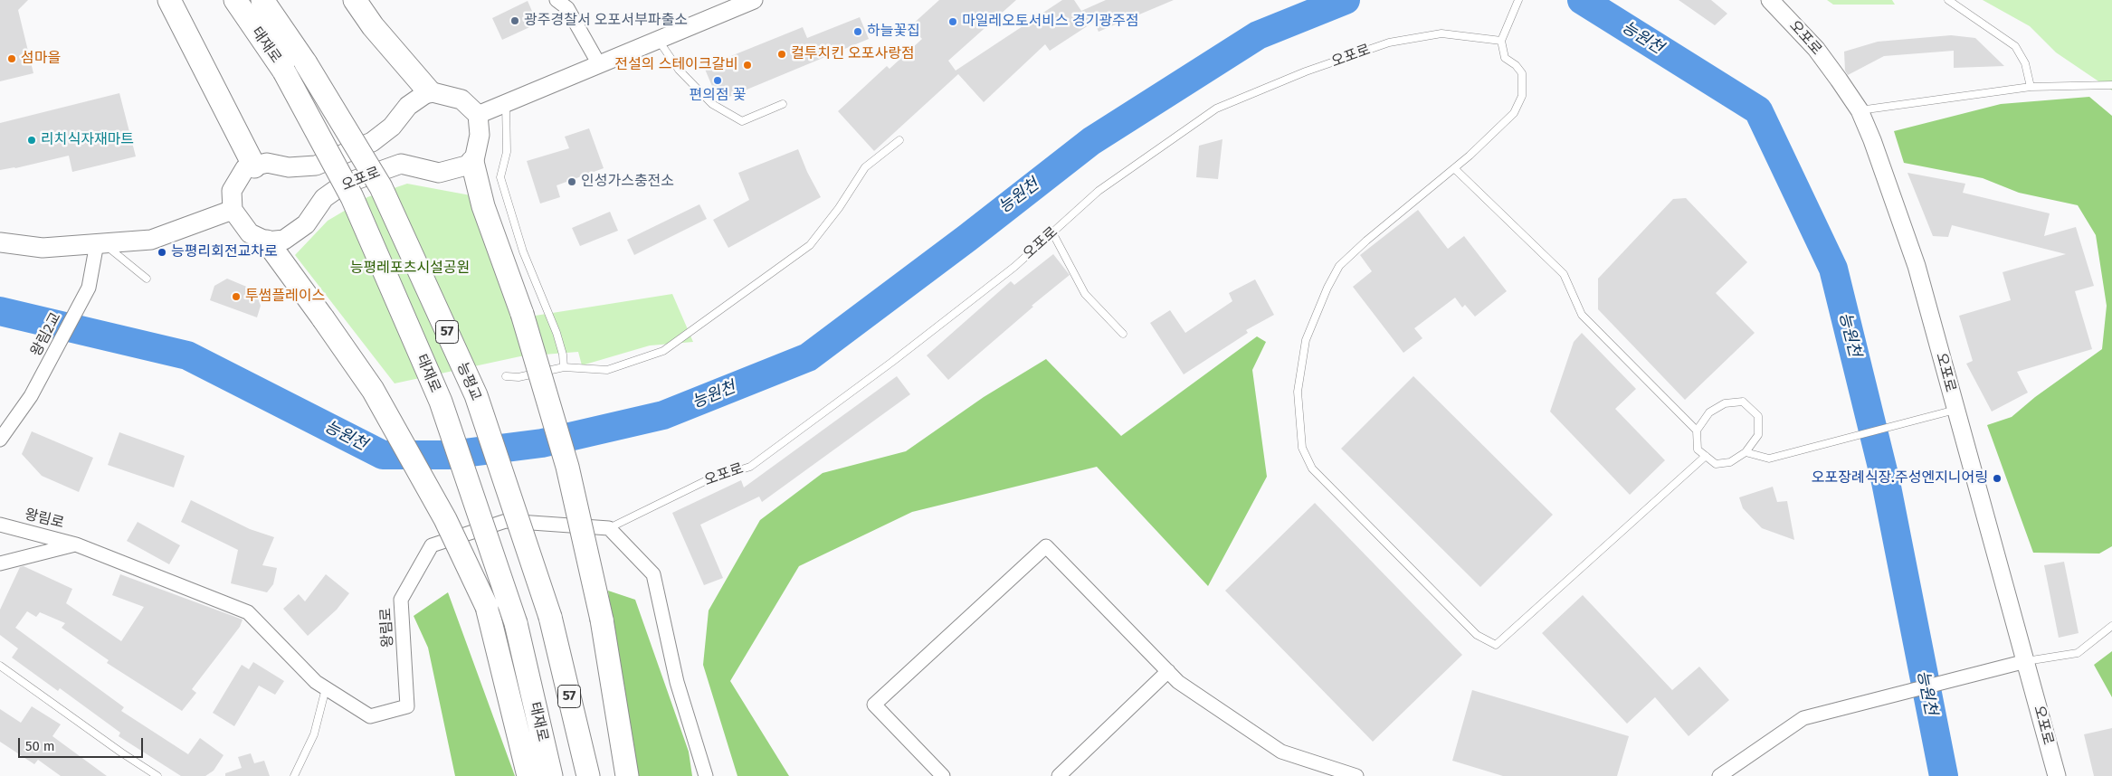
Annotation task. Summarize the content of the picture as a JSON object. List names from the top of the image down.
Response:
{
  "streets": {
    "highway": ["태재로", "57", "능평교"],
    "main road": ["오포로"],
    "street": ["왕림2교", "왕림로"]
  },
  "crossings": [
    ["오포로", "왕림로"],
    ["태재로", "능평교"]
  ],
  "water": ["능원천"],
  "parks": ["능평레포츠시설공원"],
  "places": [
    "광주경찰서 오포서부파출소",
    "마일레오토서비스 경기광주점",
    "하늘꽃집",
    "컬투치킨 오포사랑점",
    "섬마을",
    "전설의 스테이크갈비",
    "편의점 꽃",
    "리치식자재마트",
    "인성가스충전소",
    "능평리회전교차로",
    "투썸플레이스",
    "오포장례식장.주성엔지니어링"
  ],
  "scale_bar": "50 m"
}
